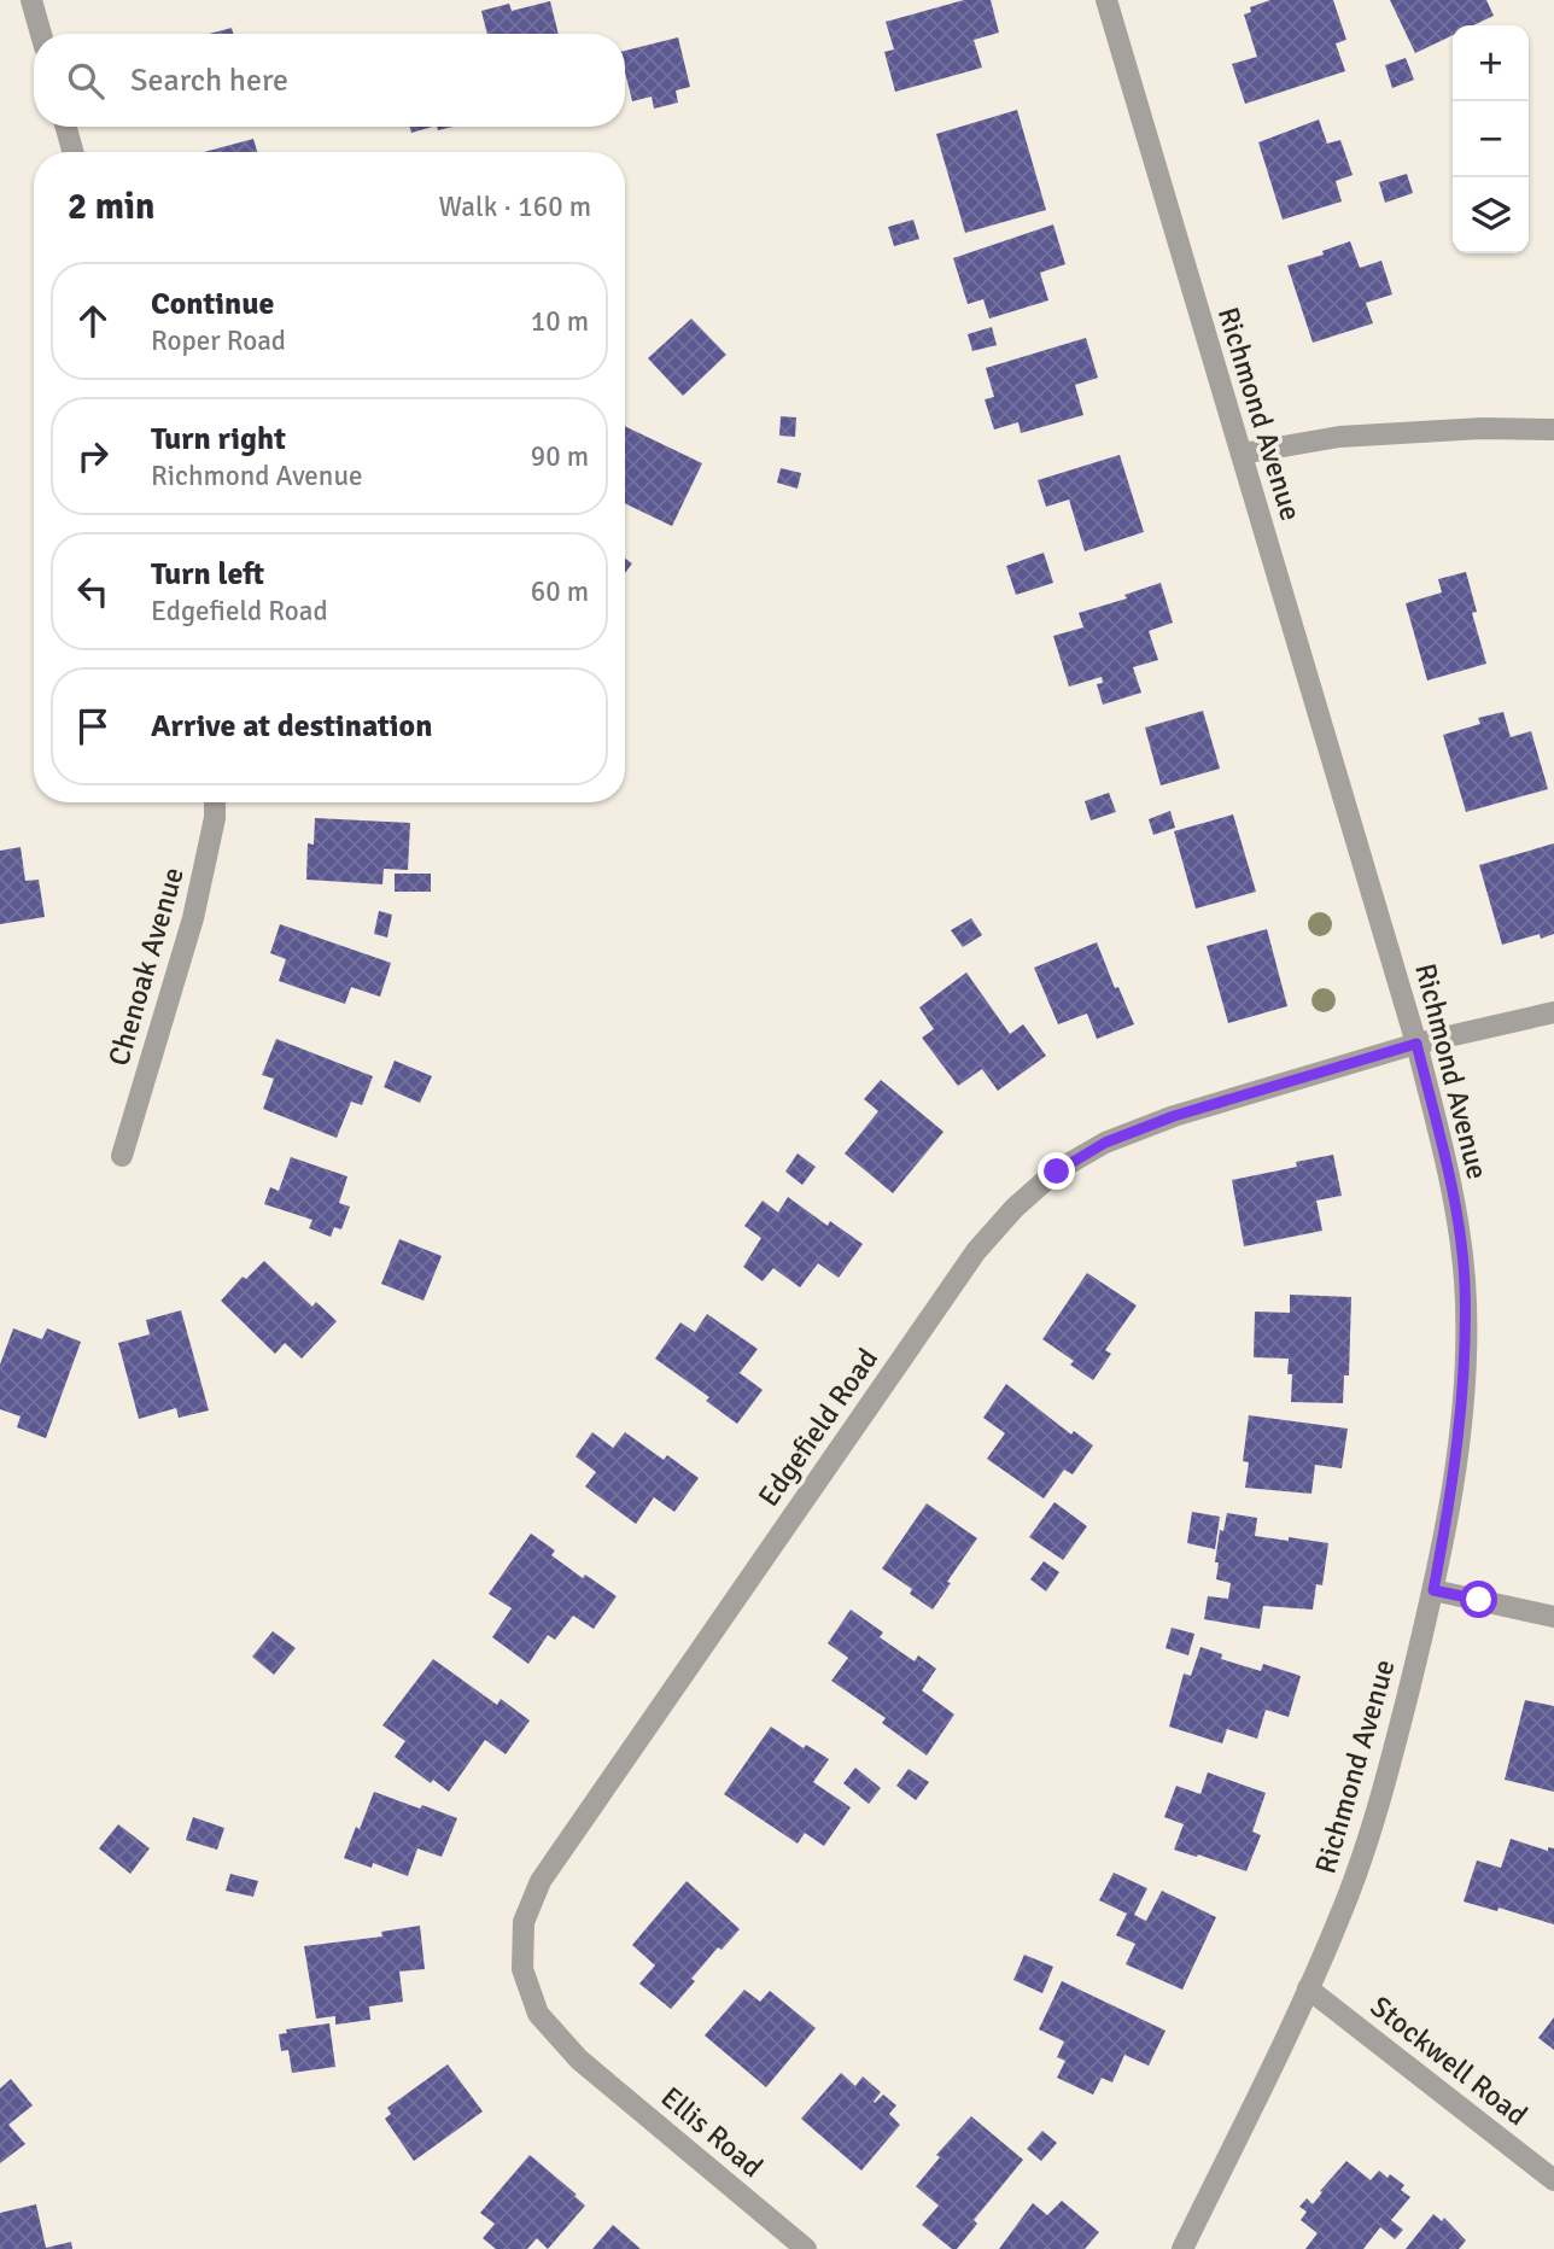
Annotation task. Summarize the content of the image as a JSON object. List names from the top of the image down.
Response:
{
  "streets": {
    "street": [
      "Richmond Avenue",
      "Chenoak Avenue",
      "Edgefield Road",
      "Stockwell Road",
      "Ellis Road"
    ]
  },
  "crossings": [
    ["Richmond Avenue", "Edgefield Road"],
    ["Richmond Avenue", "Stockwell Road"],
    ["Edgefield Road", "Ellis Road"]
  ],
  "page": {
    "map_buttons": ["+", "−"],
    "search": "Search here",
    "heading": ["2 min", "Walk · 160 m"],
    "list": [
      ["Continue", "Roper Road", "10 m"],
      ["Turn right", "Richmond Avenue", "90 m"],
      ["Turn left", "Edgefield Road", "60 m"],
      "Arrive at destination"
    ]
  }
}
